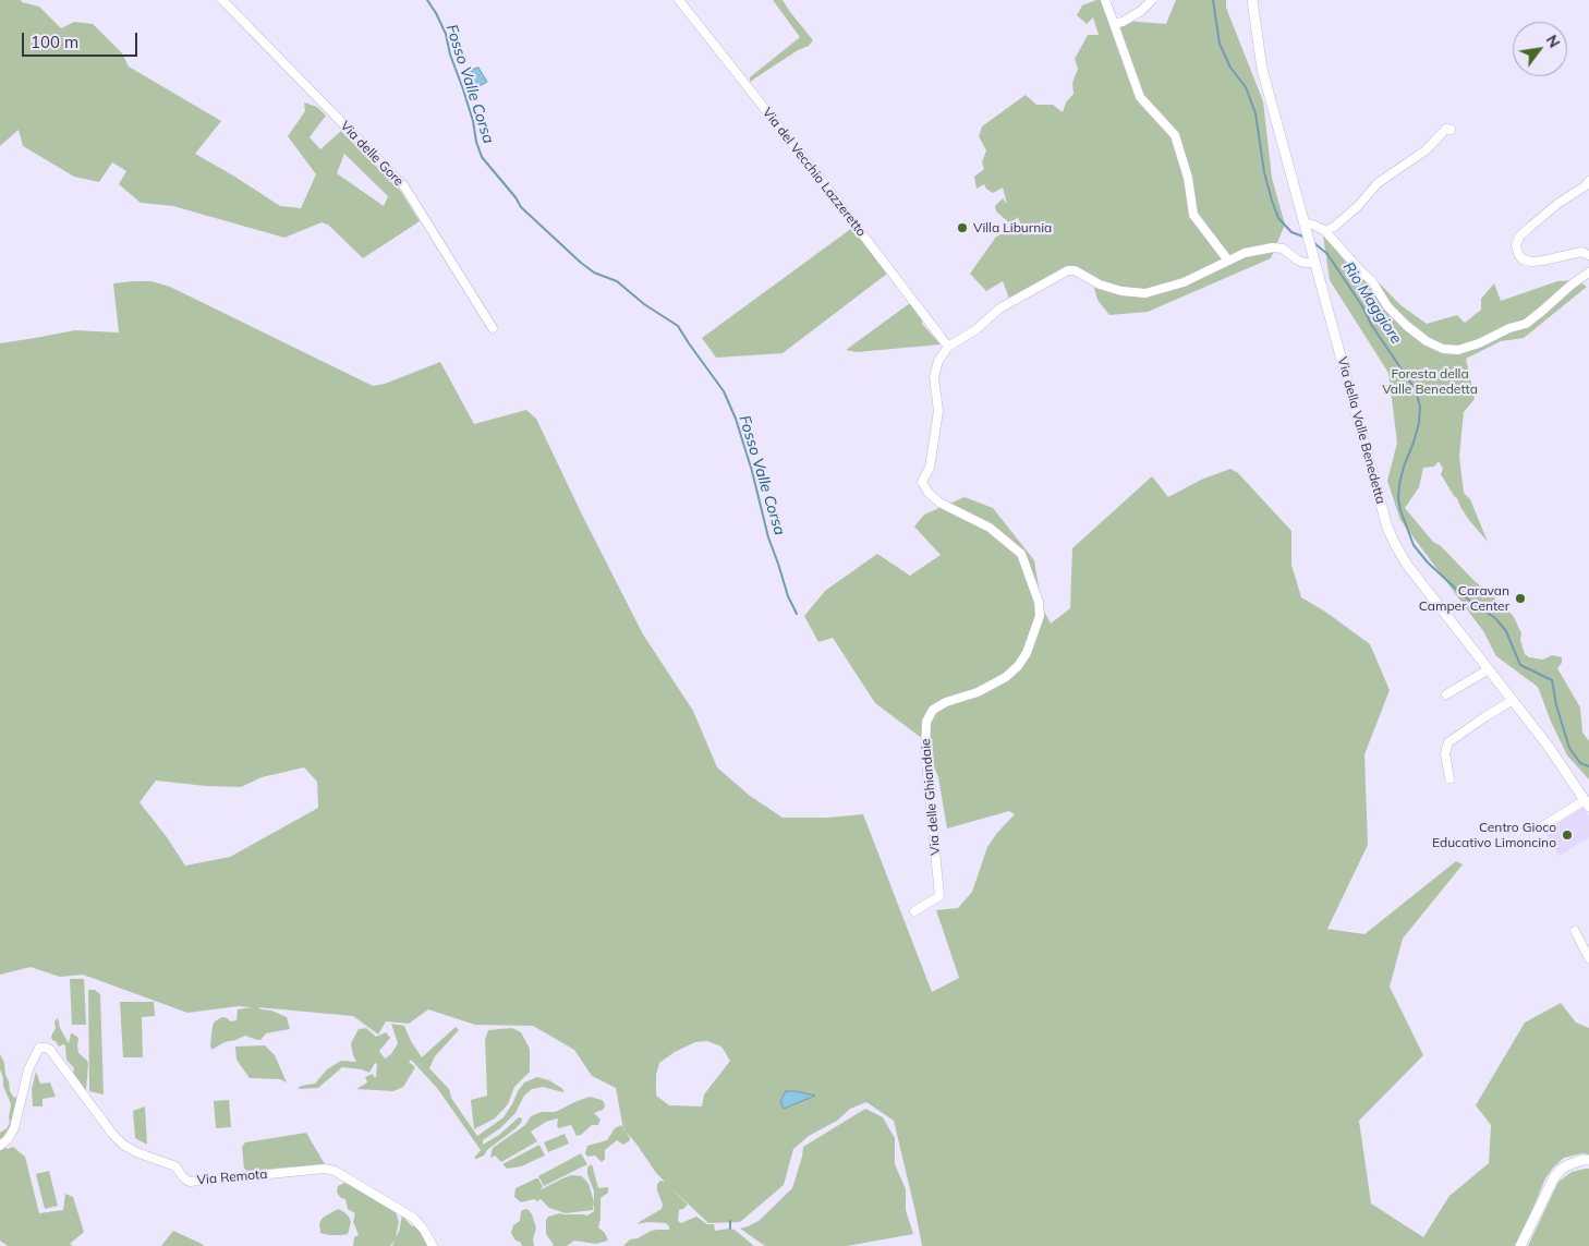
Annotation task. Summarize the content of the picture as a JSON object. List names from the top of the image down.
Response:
{
  "streets": {
    "main road": ["Via della Valle Benedetta"],
    "street": [
      "Via delle Gore",
      "Via del Vecchio Lazzeretto",
      "Via delle Ghiandaie",
      "Via Remota"
    ]
  },
  "crossings": [
    ["Via del Vecchio Lazzeretto", "Via delle Ghiandaie"]
  ],
  "water": ["Fosso Valle Corsa", "Rio Maggiore"],
  "parks": ["Foresta della Valle Benedetta"],
  "places": ["Villa Liburnia", "Caravan Camper Center", "Centro Gioco Educativo Limoncino"],
  "scale_bar": "100 m",
  "north": "top right"
}
